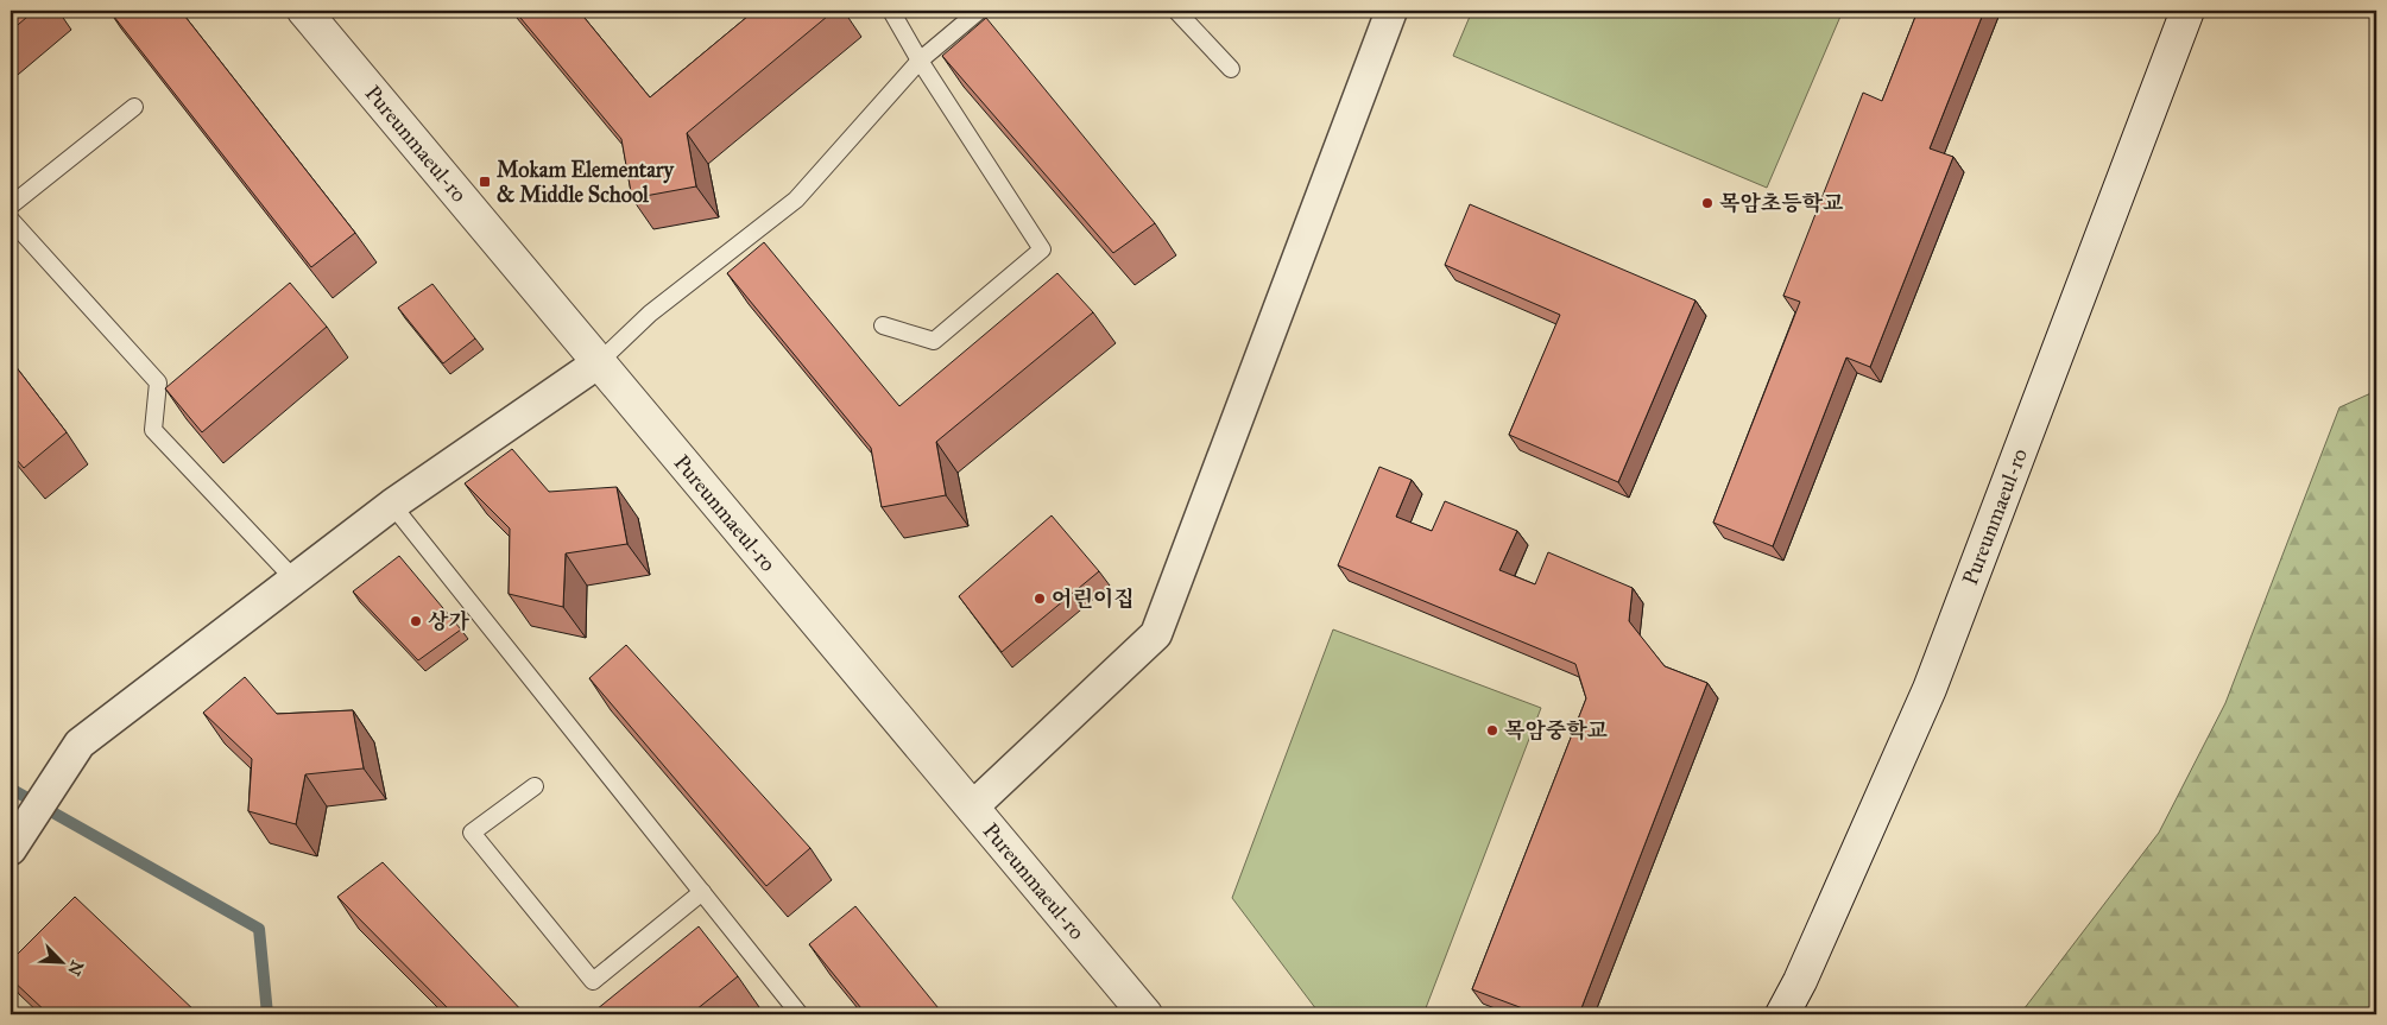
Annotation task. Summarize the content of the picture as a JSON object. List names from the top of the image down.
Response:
{
  "streets": {
    "street": ["Pureunmaeul-ro"]
  },
  "places": {
    "transit": ["Mokam Elementary & Middle School"],
    "other": [
      "목암초등학교",
      "어린이집",
      "상가",
      "목암중학교"
    ]
  },
  "north": "bottom right"
}
